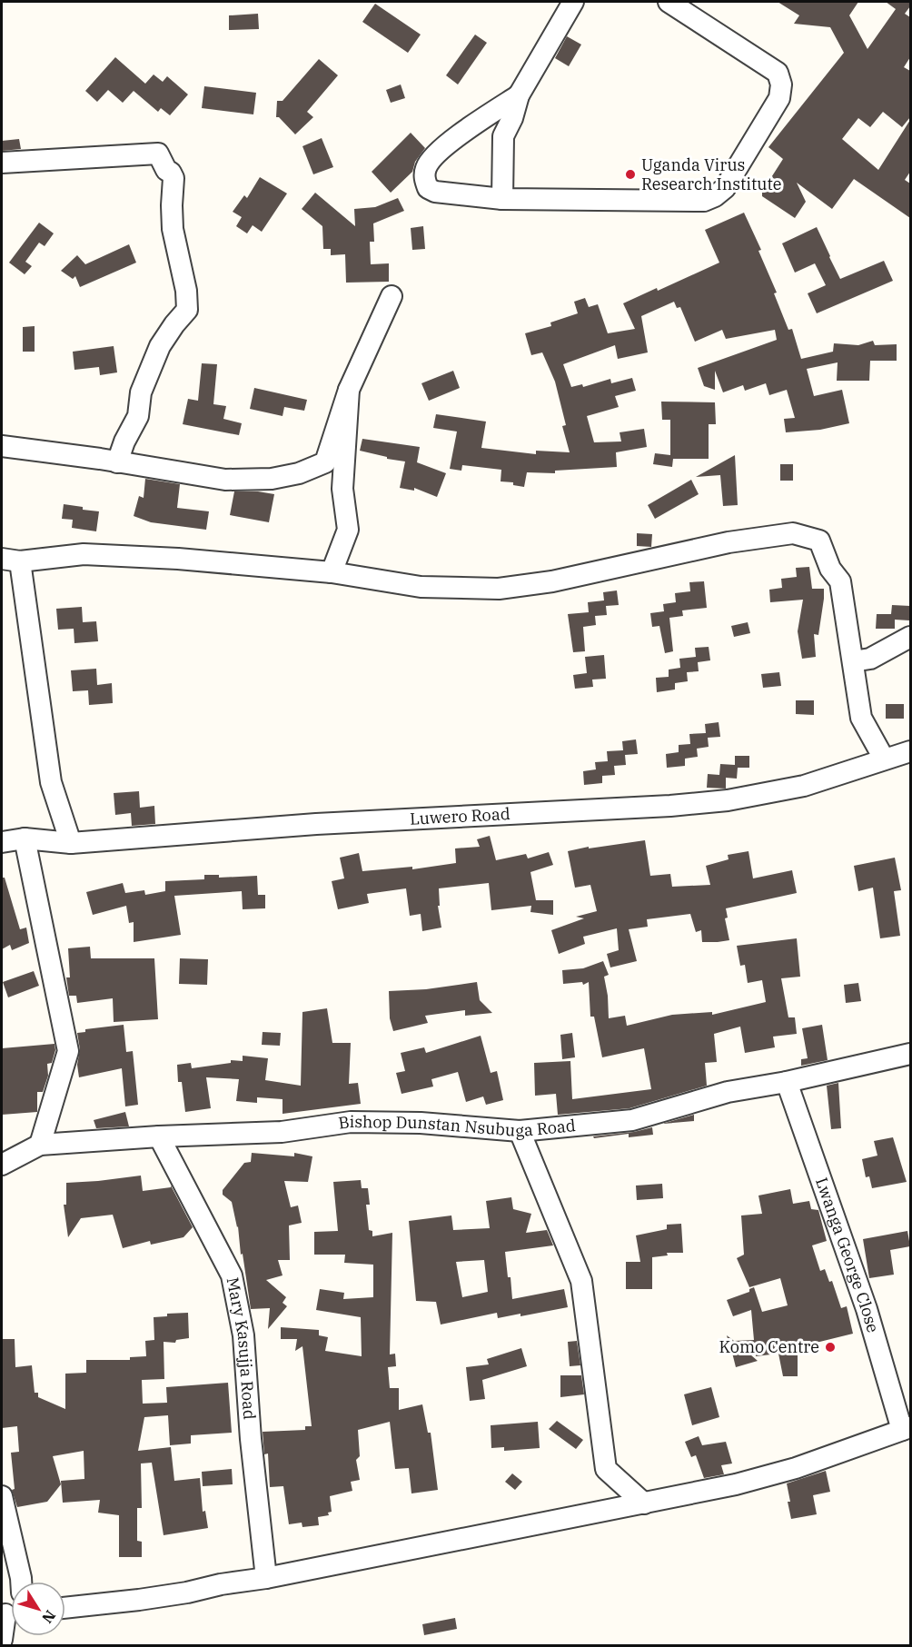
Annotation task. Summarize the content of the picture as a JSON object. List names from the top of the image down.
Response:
{
  "streets": {
    "street": [
      "Luwero Road",
      "Bishop Dunstan Nsubuga Road",
      "Lwanga George Close",
      "Mary Kasujja Road"
    ]
  },
  "crossings": [
    ["Bishop Dunstan Nsubuga Road", "Lwanga George Close"],
    ["Bishop Dunstan Nsubuga Road", "Mary Kasujja Road"]
  ],
  "places": ["Uganda Virus Research Institute", "Komo Centre"],
  "north": "bottom right"
}
